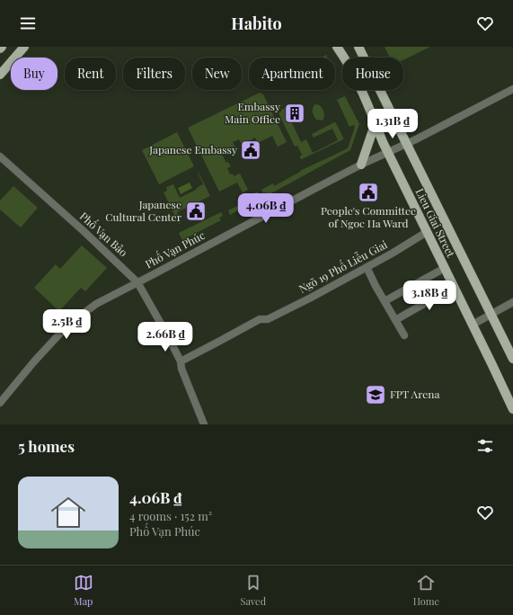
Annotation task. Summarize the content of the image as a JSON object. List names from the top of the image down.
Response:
{
  "streets": {
    "main road": ["Lieu Giai Street"],
    "street": ["Phố Vạn Bảo", "Phố Vạn Phúc", "Ngõ 19 Phố Liễu Giai"]
  },
  "crossings": [
    ["Lieu Giai Street", "Phố Vạn Phúc"],
    ["Lieu Giai Street", "Ngõ 19 Phố Liễu Giai"],
    ["Phố Vạn Bảo", "Phố Vạn Phúc"],
    ["Phố Vạn Bảo", "Ngõ 19 Phố Liễu Giai"]
  ],
  "places": {
    "building": ["Embassy Main Office"],
    "public building": ["Japanese Embassy", "People's Committee of Ngoc Ha Ward", "Japanese Cultural Center"],
    "school or university": ["FPT Arena"]
  },
  "page": {
    "header": "Habito",
    "chip": [
      "Buy",
      "Rent",
      "Filters",
      "New",
      "Apartment",
      "House"
    ],
    "price": [
      "1.31B ₫",
      "4.06B ₫",
      "3.18B ₫",
      "2.5B ₫",
      "2.66B ₫"
    ],
    "heading": "5 homes",
    "list": [
      {
        "name": "4.06B ₫",
        "note": "4 rooms · 152 m² · Phố Vạn Phúc"
      }
    ],
    "tabs": ["Map", "Saved", "Home"]
  }
}
